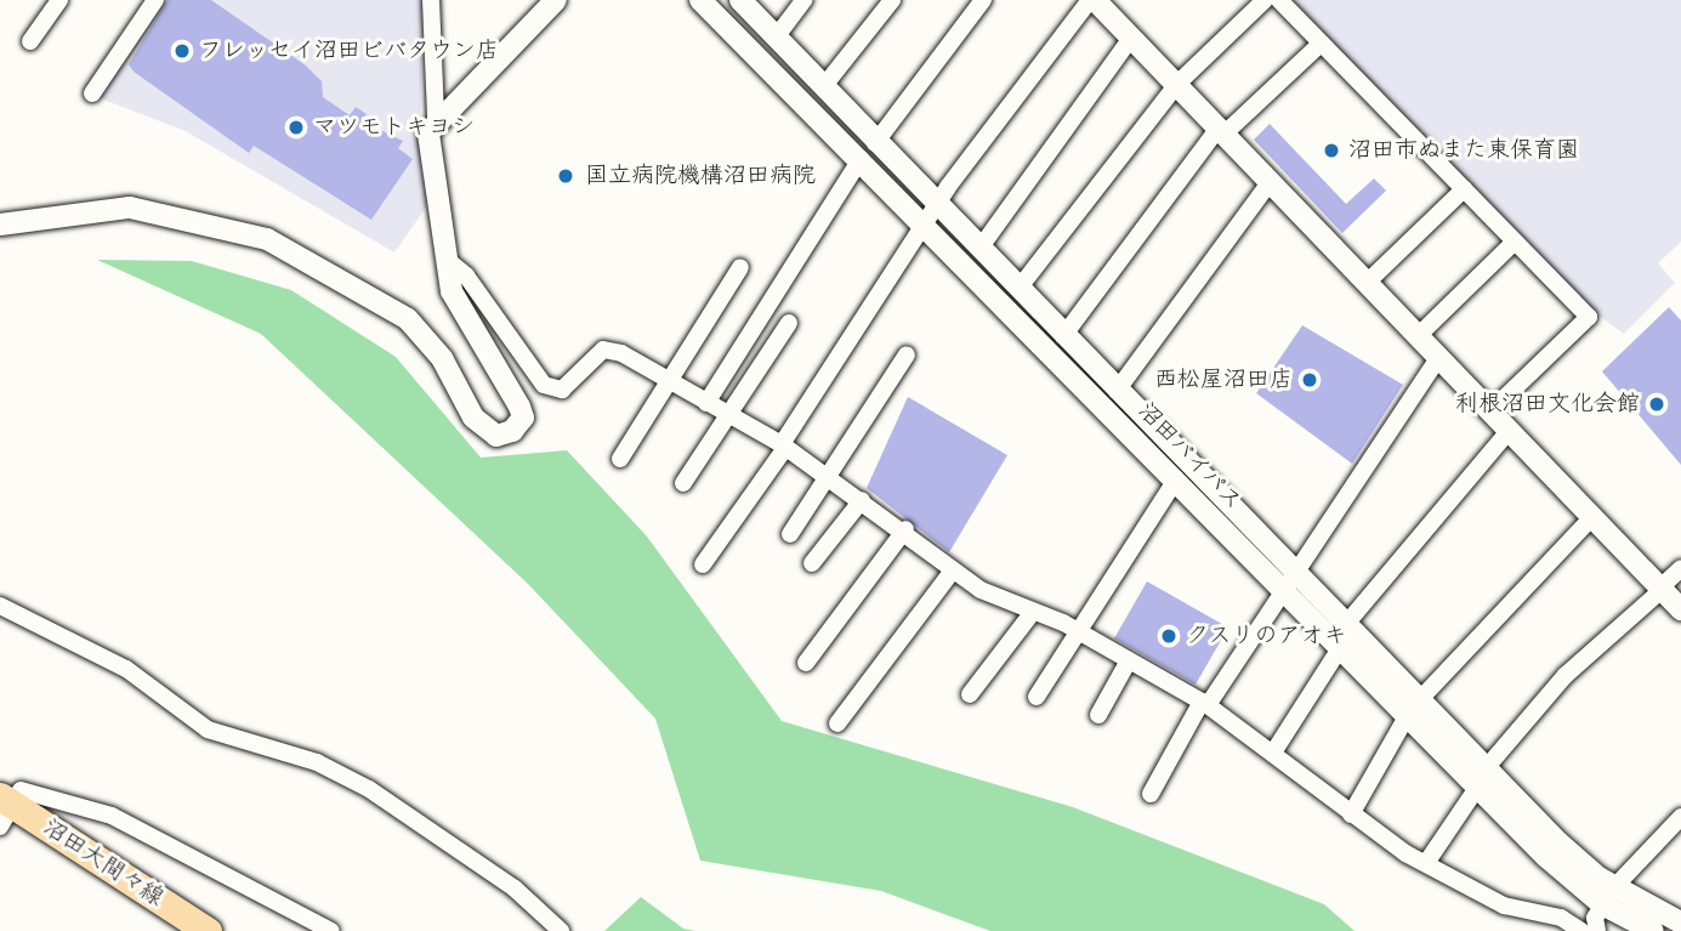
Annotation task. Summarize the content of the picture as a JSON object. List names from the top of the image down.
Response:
{
  "streets": {
    "main road": ["沼田大間々線"],
    "street": ["沼田バイパス"]
  },
  "places": [
    "フレッセイ沼田ビバタウン店",
    "マツモトキヨシ",
    "沼田市ぬまた東保育園",
    "国立病院機構沼田病院",
    "西松屋沼田店",
    "利根沼田文化会館",
    "クスリのアオキ"
  ]
}
